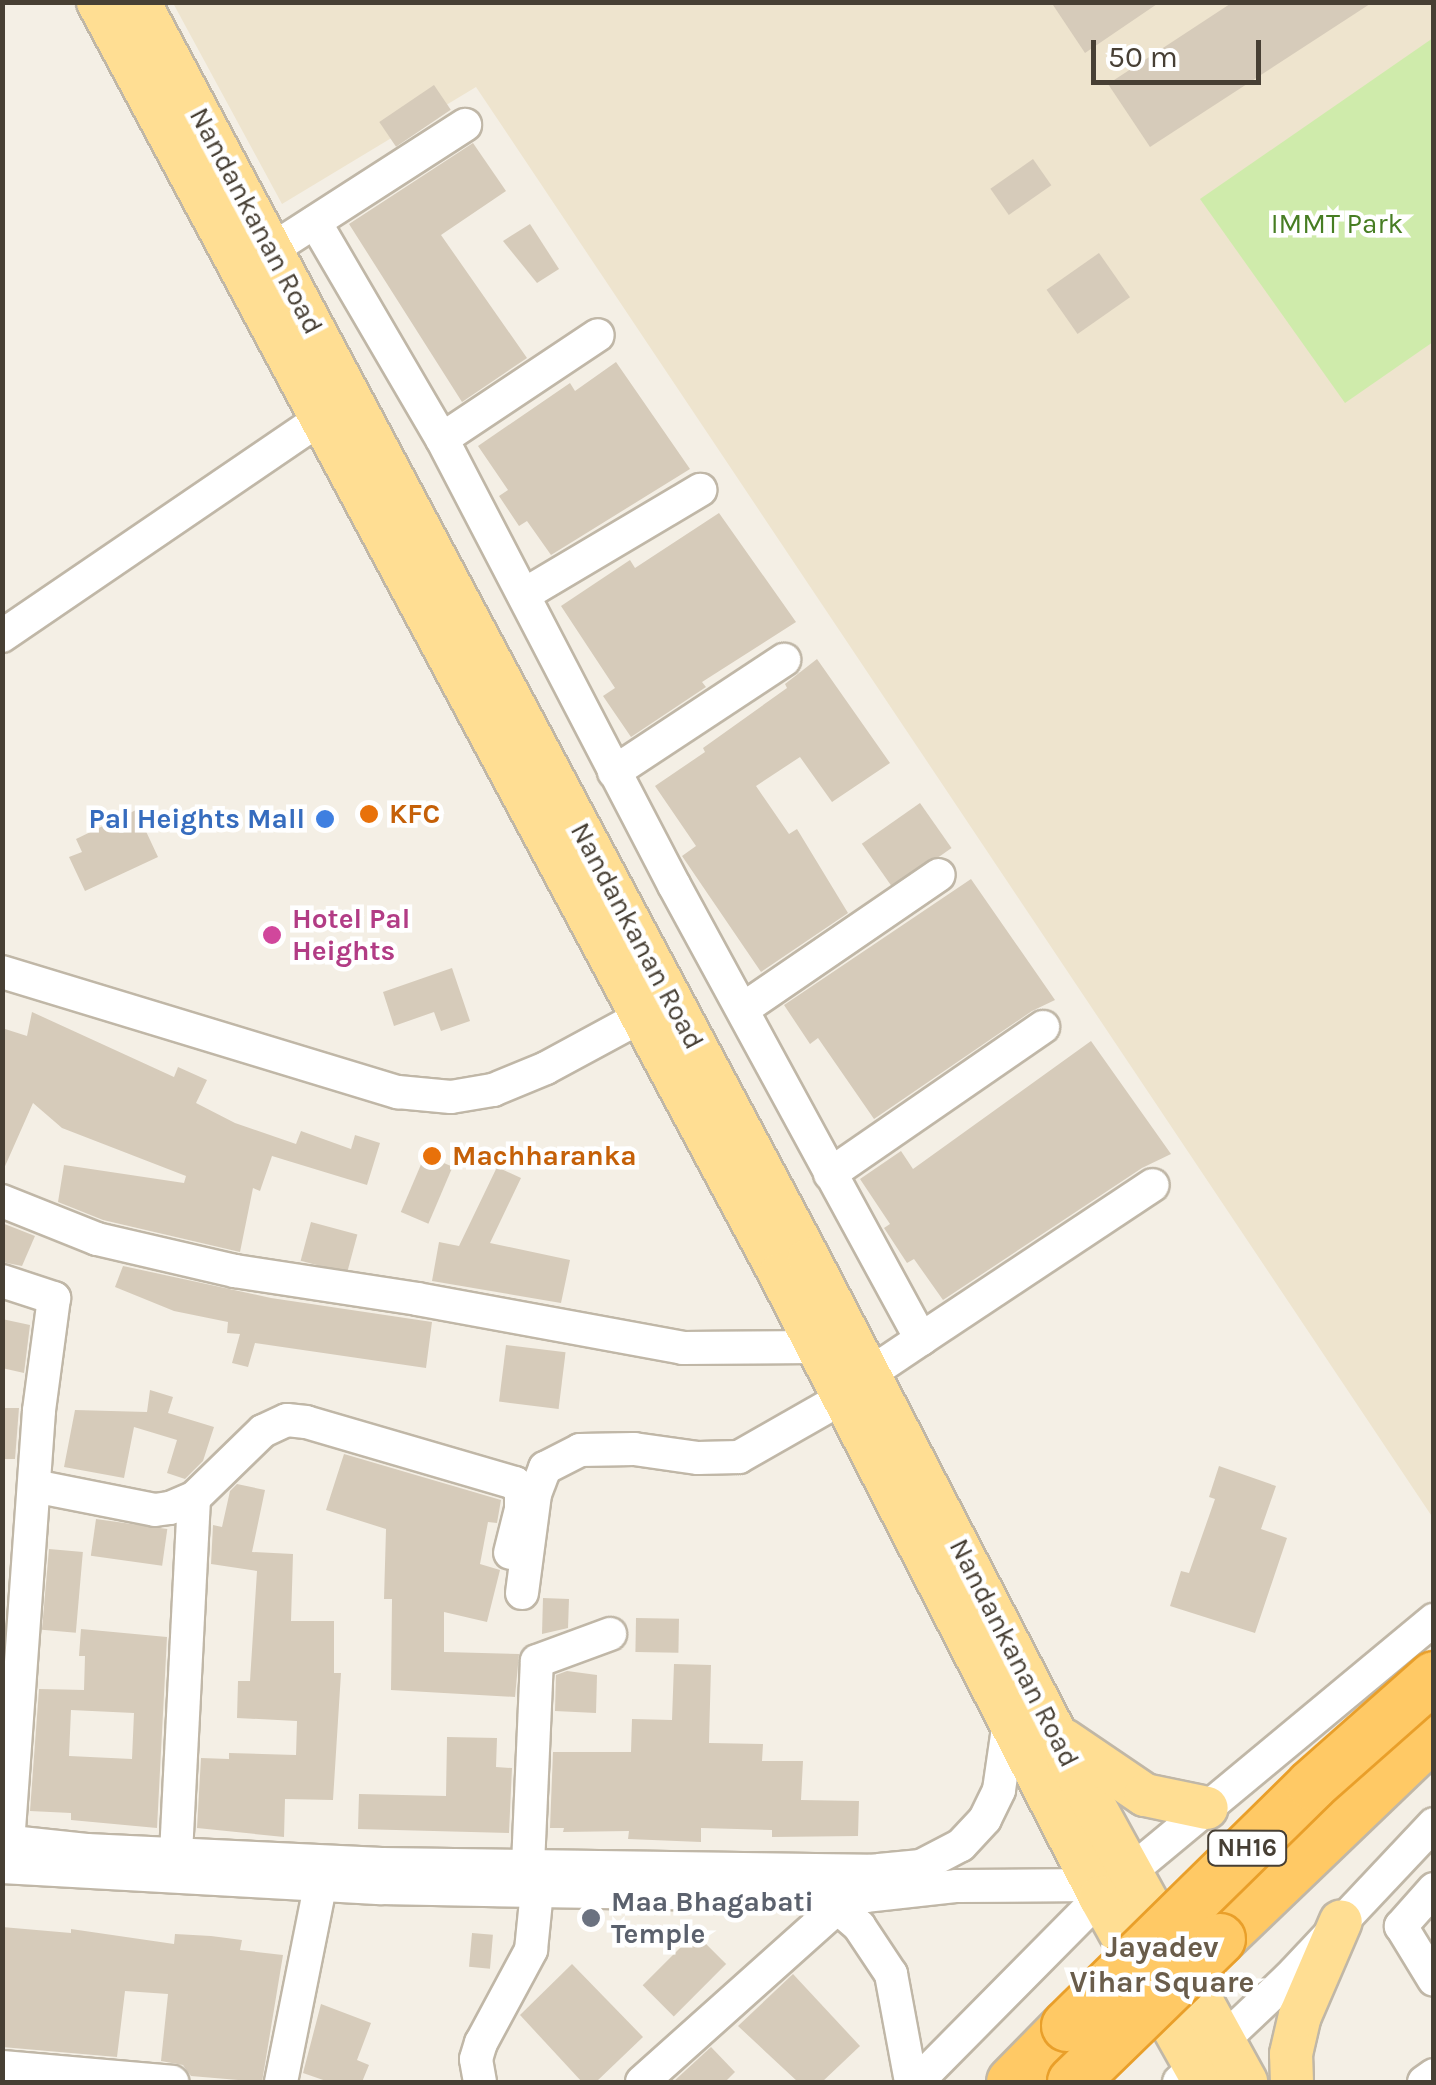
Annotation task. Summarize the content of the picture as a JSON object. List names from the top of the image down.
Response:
{
  "streets": {
    "highway": ["NH16"],
    "main road": ["Nandankanan Road"]
  },
  "districts": ["Jayadev Vihar Square"],
  "parks": ["IMMT Park"],
  "places": [
    "KFC",
    "Pal Heights Mall",
    "Hotel Pal Heights",
    "Machharanka",
    "Maa Bhagabati Temple"
  ],
  "scale_bar": "50 m"
}
